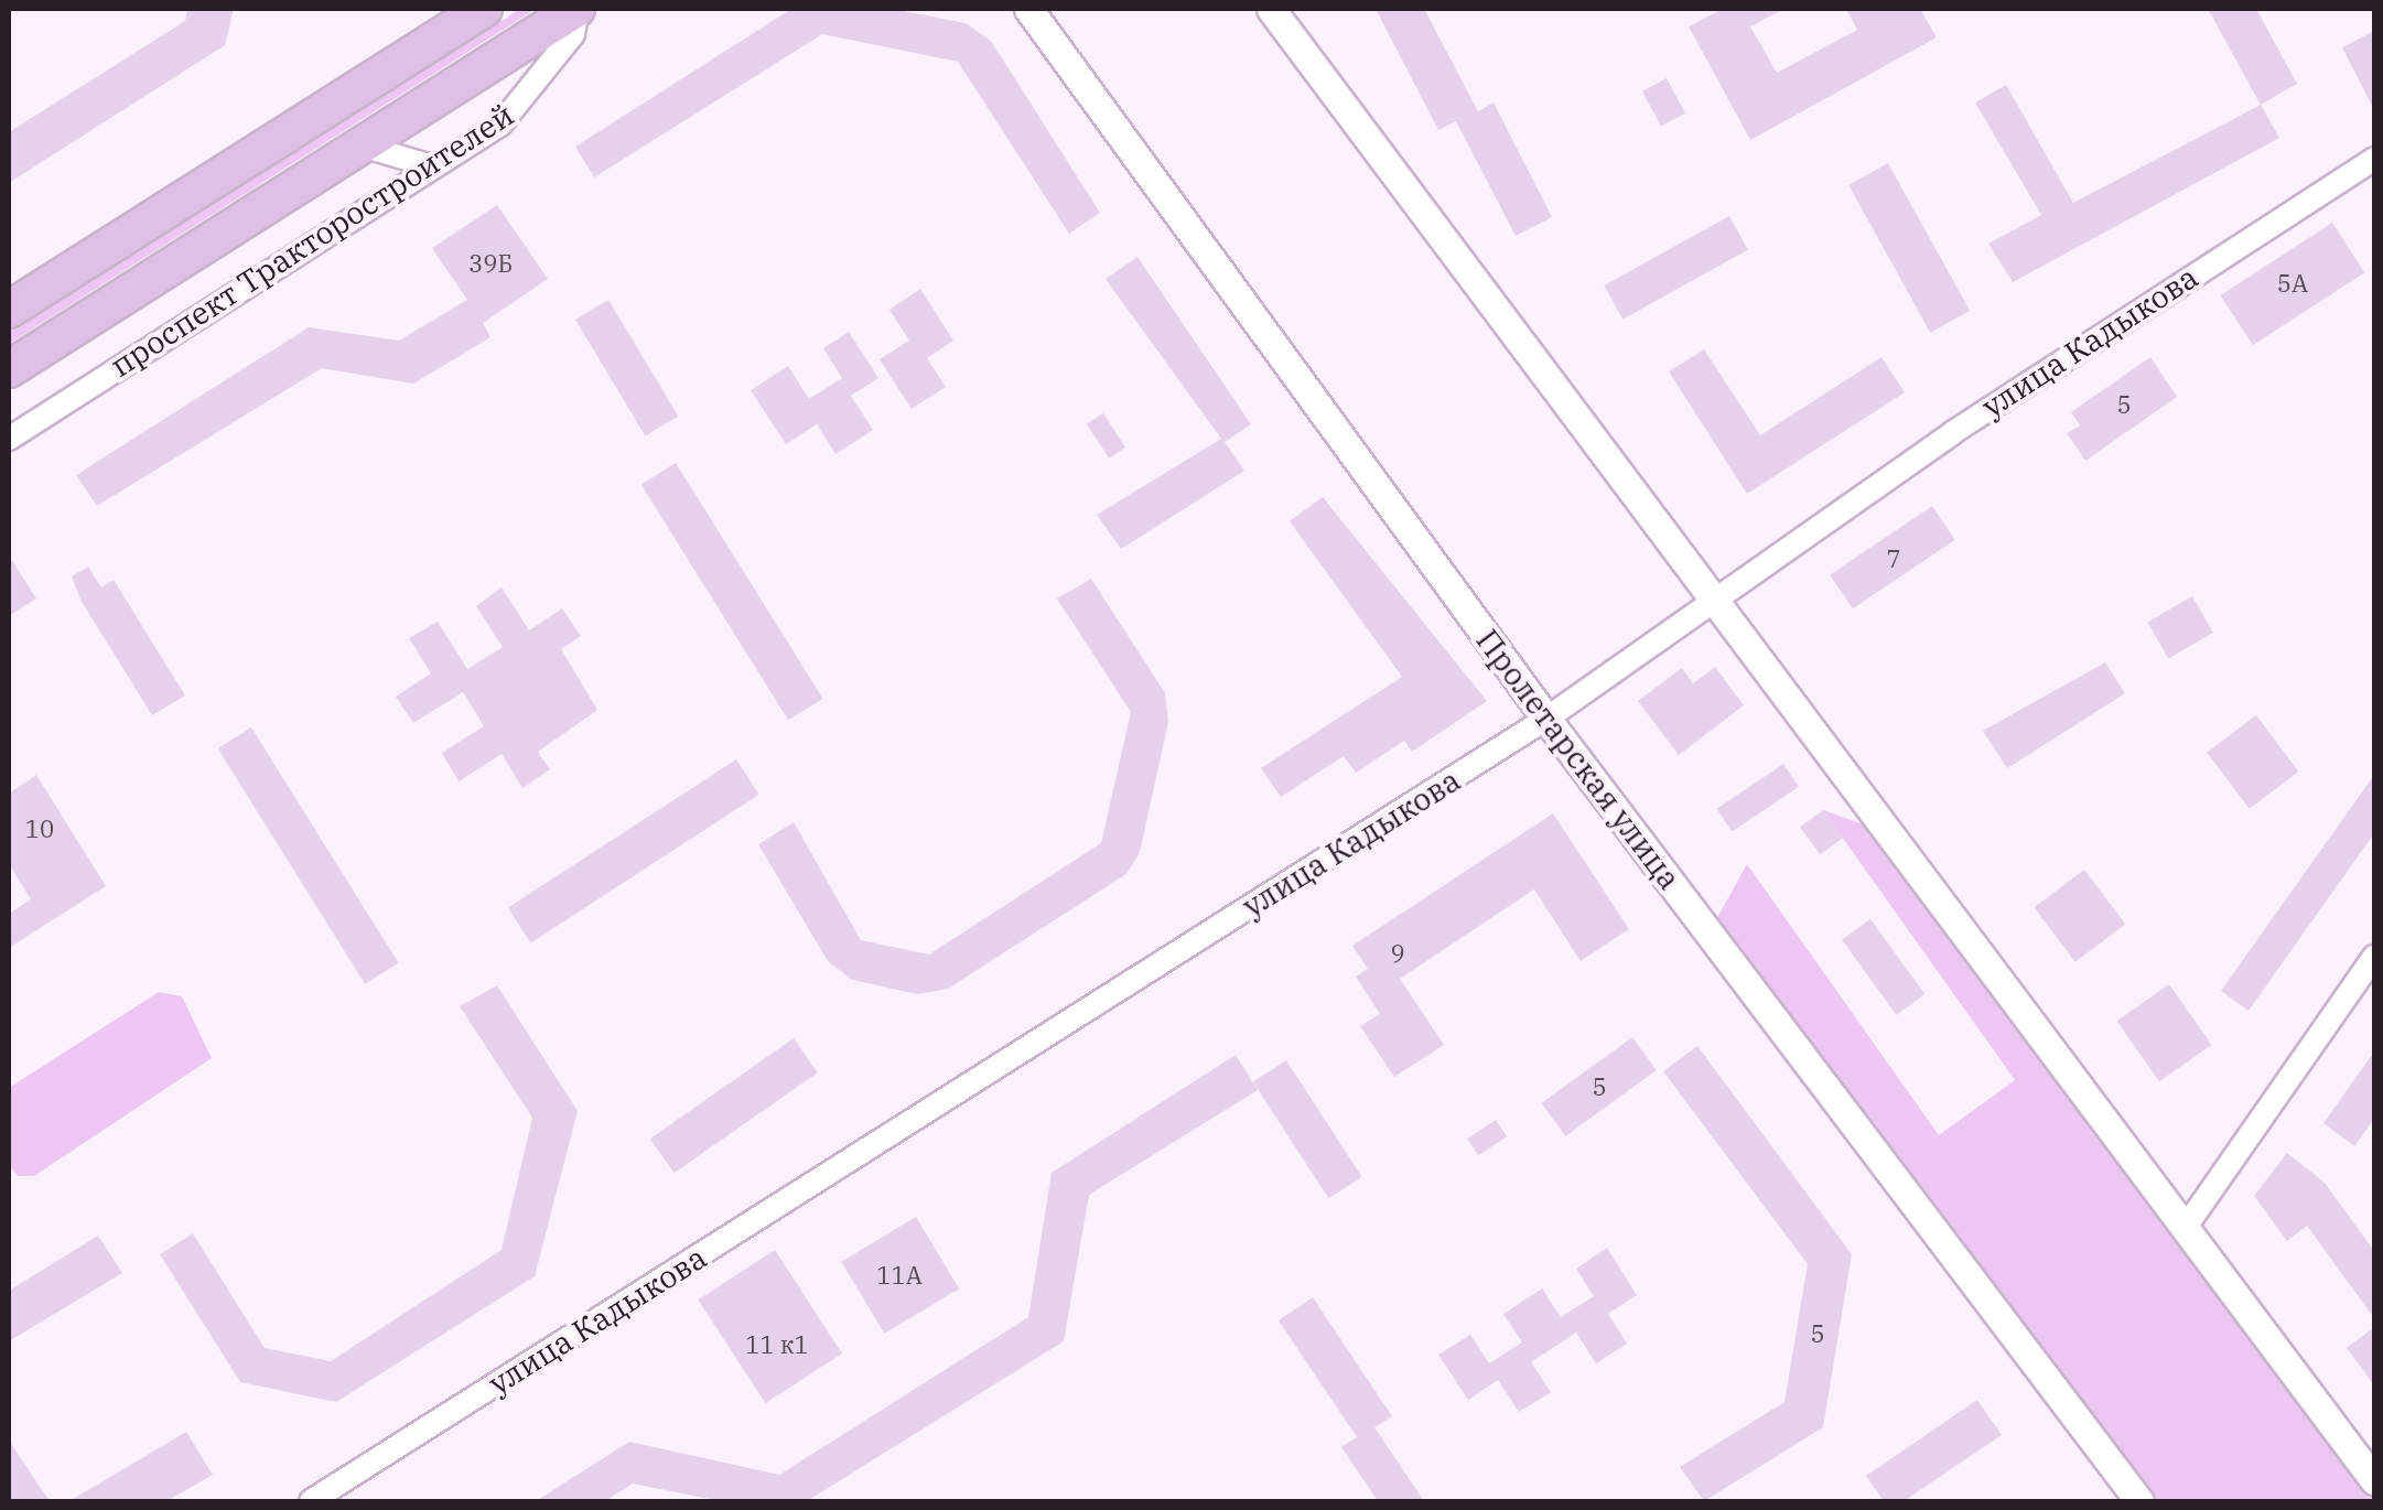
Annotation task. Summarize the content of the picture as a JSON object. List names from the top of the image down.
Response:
{
  "streets": {
    "main road": ["проспект Тракторостроителей"],
    "street": ["улица Кадыкова", "Пролетарская улица"]
  },
  "crossings": [
    ["улица Кадыкова", "Пролетарская улица"]
  ],
  "house_numbers": [
    "39Б",
    "5А",
    "5",
    "7",
    "10",
    "9",
    "5",
    "11А",
    "5",
    "11 к1"
  ]
}
